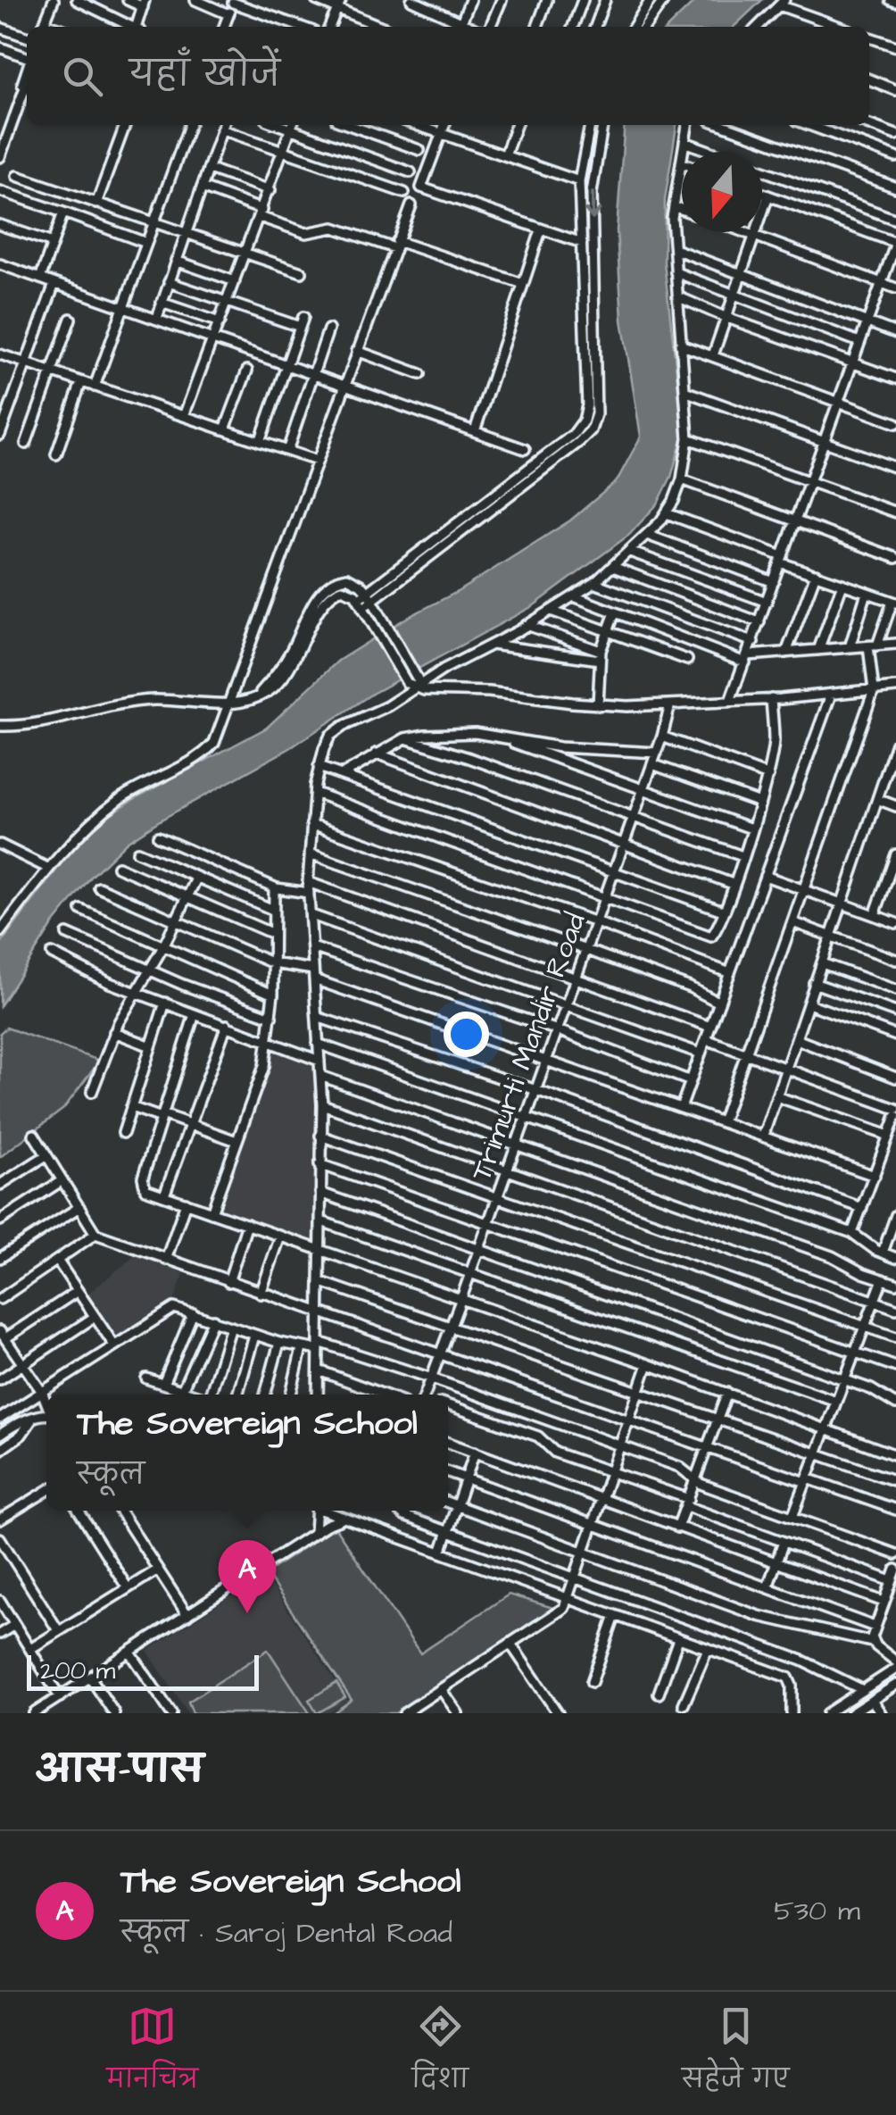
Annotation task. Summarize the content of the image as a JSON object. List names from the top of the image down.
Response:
{
  "streets": {
    "street": ["Trimurti Mandir Road"]
  },
  "scale_bar": "200 m",
  "north": "bottom",
  "page": {
    "search": "यहाँ खोजें",
    "popup": ["The Sovereign School", "स्कूल"],
    "pins": "A",
    "scale": "200 m",
    "heading": "आस-पास",
    "list": [
      {
        "mark": "A",
        "name": "The Sovereign School",
        "note": "स्कूल · Saroj Dental Road",
        "value": "530 m"
      }
    ],
    "nav": ["मानचित्र", "दिशा", "सहेजे गए"]
  }
}
